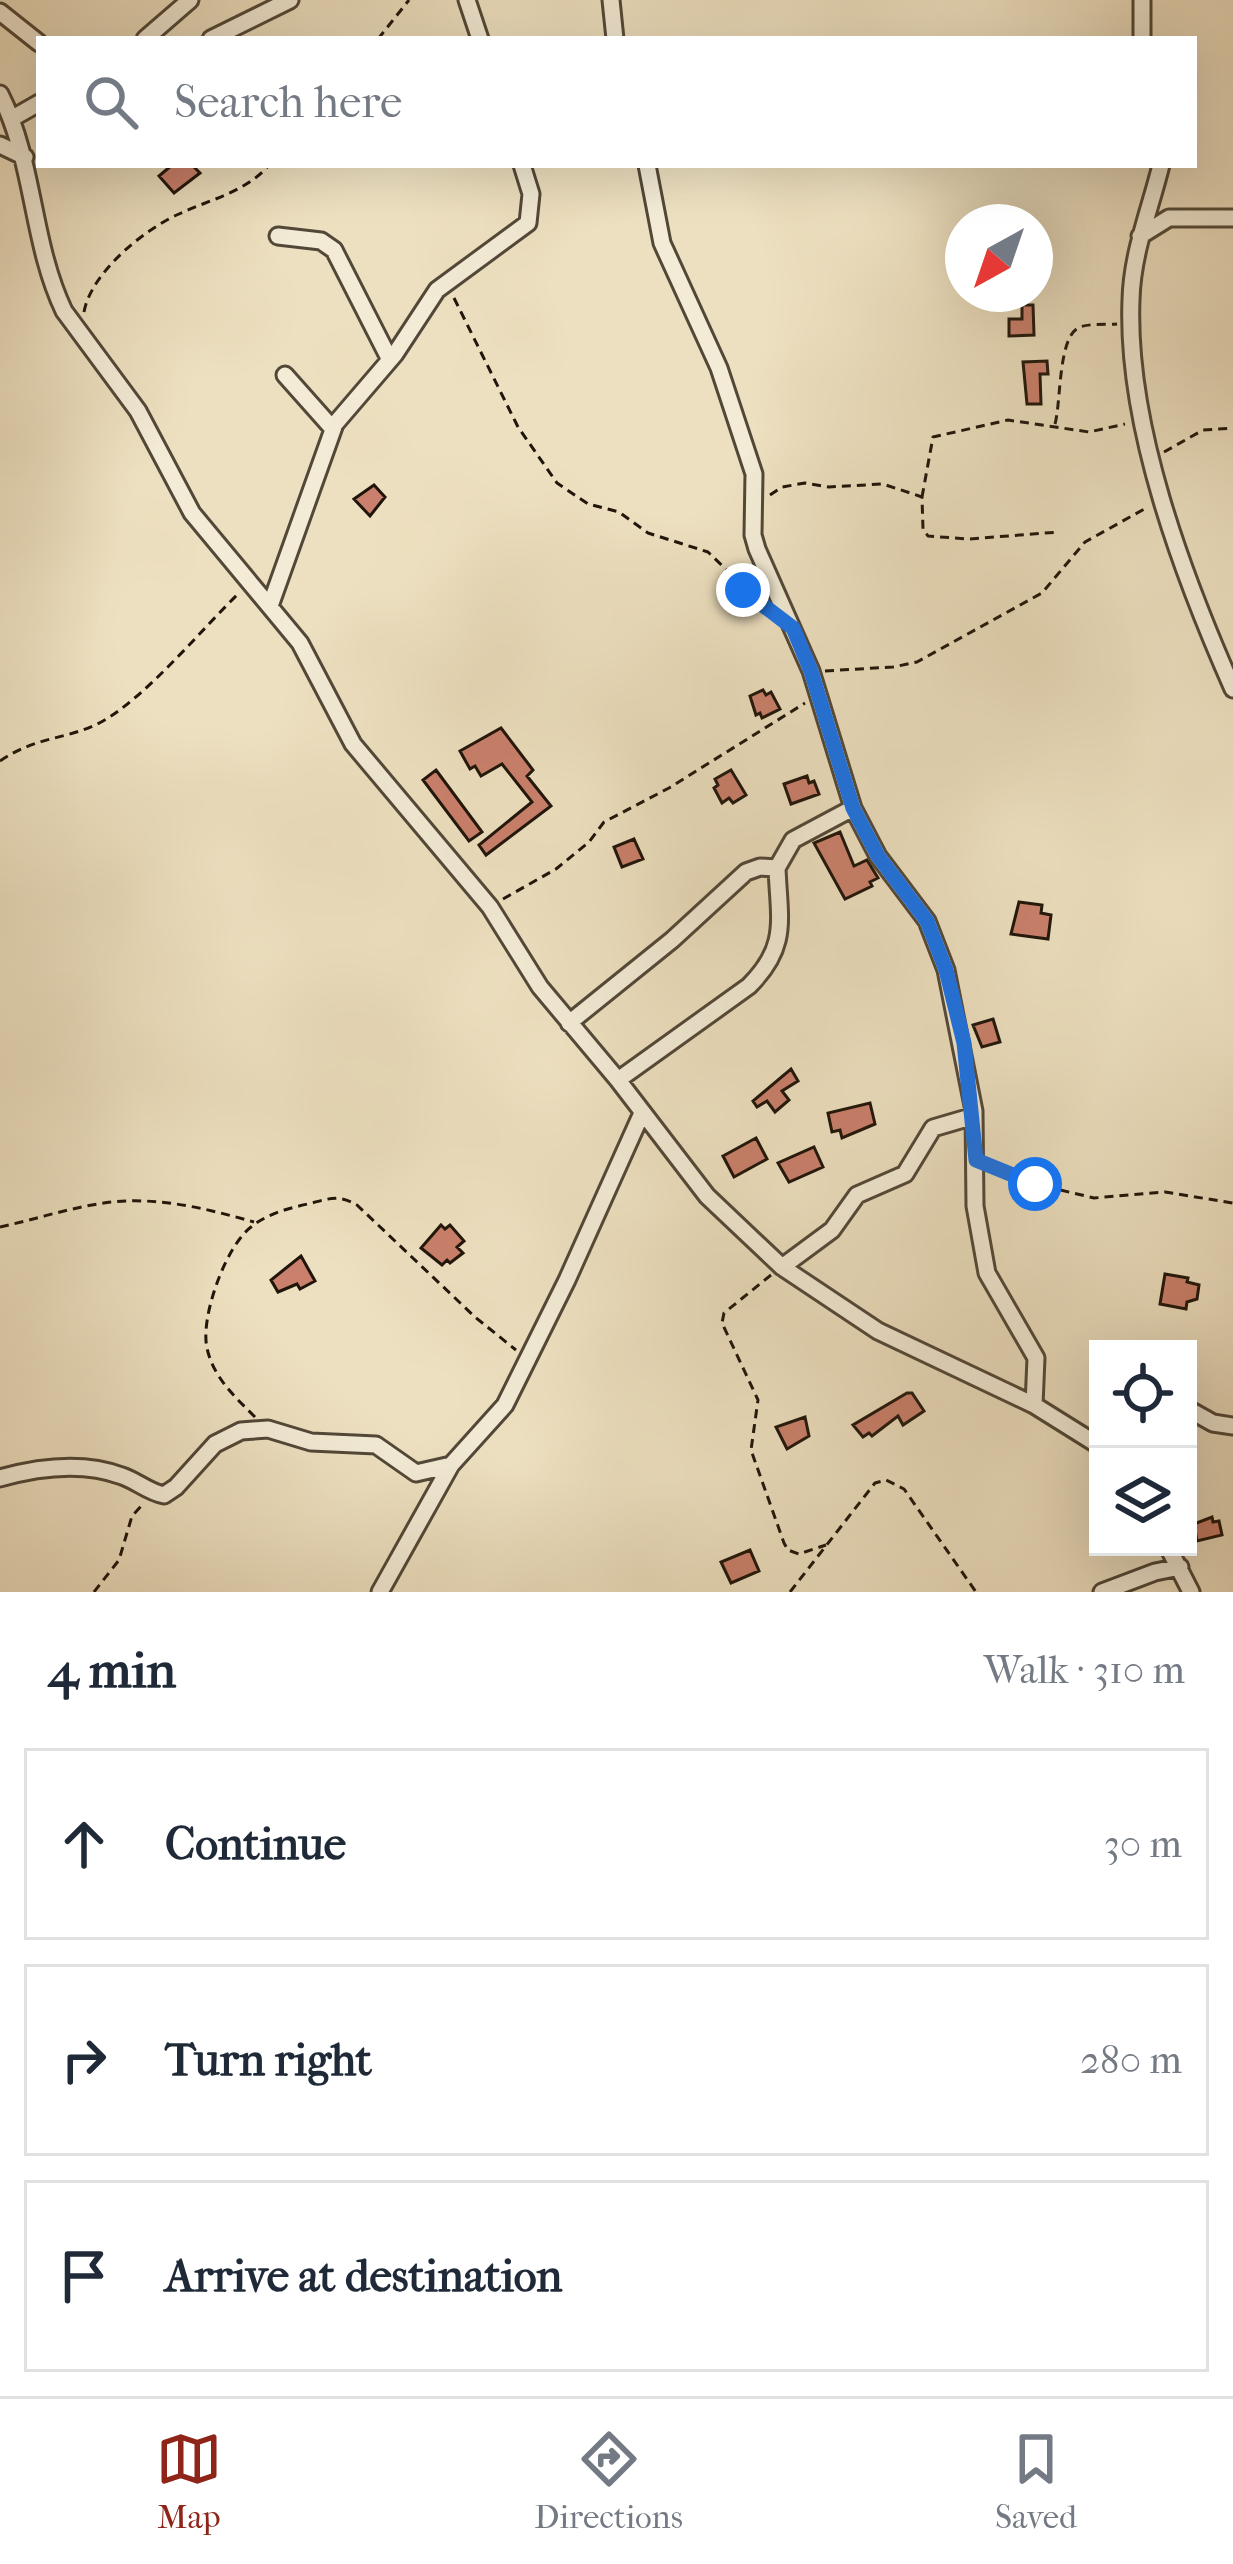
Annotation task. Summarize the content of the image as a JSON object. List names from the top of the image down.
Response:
{
  "north": "bottom left",
  "page": {
    "search": "Search here",
    "heading": ["4 min", "Walk · 310 m"],
    "list": [
      ["Continue", "30 m"],
      ["Turn right", "280 m"],
      "Arrive at destination"
    ],
    "nav": ["Map", "Directions", "Saved"]
  }
}
